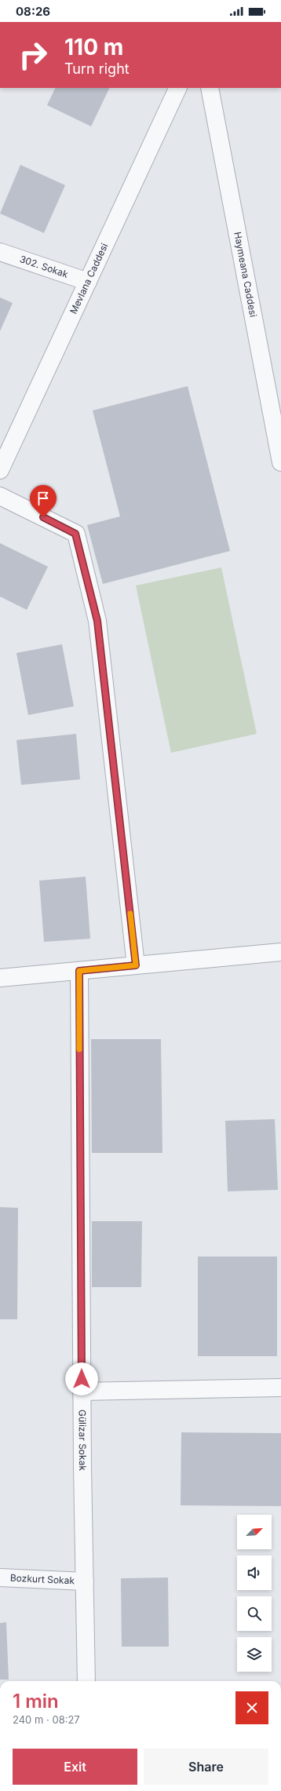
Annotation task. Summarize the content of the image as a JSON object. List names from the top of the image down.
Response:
{
  "streets": {
    "street": [
      "302. Sokak",
      "Haymeana Caddesi",
      "Mevlana Caddesi",
      "Gülizar Sokak",
      "Bozkurt Sokak"
    ]
  },
  "crossings": [
    ["302. Sokak", "Mevlana Caddesi"],
    ["Gülizar Sokak", "Bozkurt Sokak"]
  ],
  "north": "top right",
  "page": {
    "status": "08:26",
    "turn": ["110 m", "Turn right"],
    "heading": ["1 min", "240 m · 08:27"],
    "buttons": ["Exit", "Share"]
  }
}
